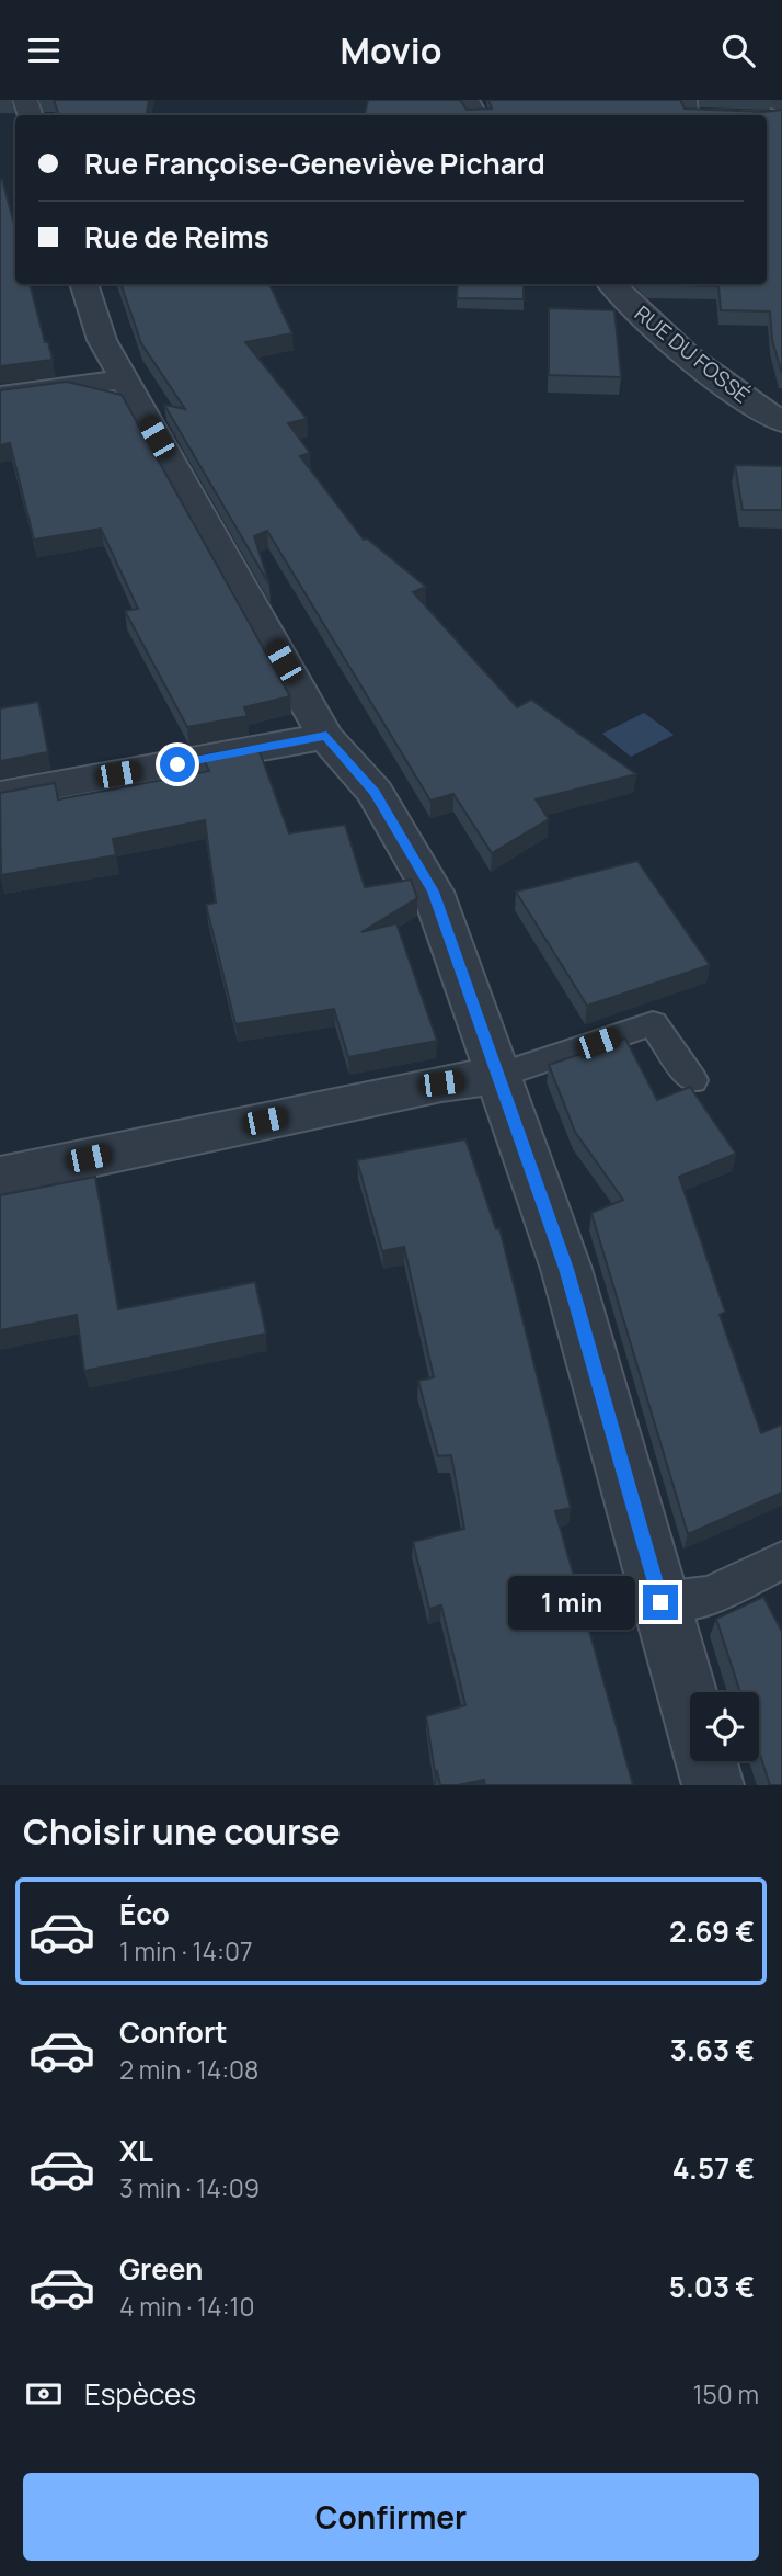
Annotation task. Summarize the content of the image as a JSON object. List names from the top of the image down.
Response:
{
  "streets": {
    "street": ["RUE DU FOSSÉ"]
  },
  "page": {
    "header": "Movio",
    "banner": ["Rue Françoise-Geneviève Pichard", "Rue de Reims"],
    "bubble": "1 min",
    "heading": "Choisir une course",
    "list": [
      {
        "name": "Éco",
        "note": "1 min · 14:07",
        "value": "2.69 €"
      },
      {
        "name": "Confort",
        "note": "2 min · 14:08",
        "value": "3.63 €"
      },
      {
        "name": "XL",
        "note": "3 min · 14:09",
        "value": "4.57 €"
      },
      {
        "name": "Green",
        "note": "4 min · 14:10",
        "value": "5.03 €"
      }
    ],
    "pay": ["Espèces", "150 m"],
    "buttons": "Confirmer"
  }
}
